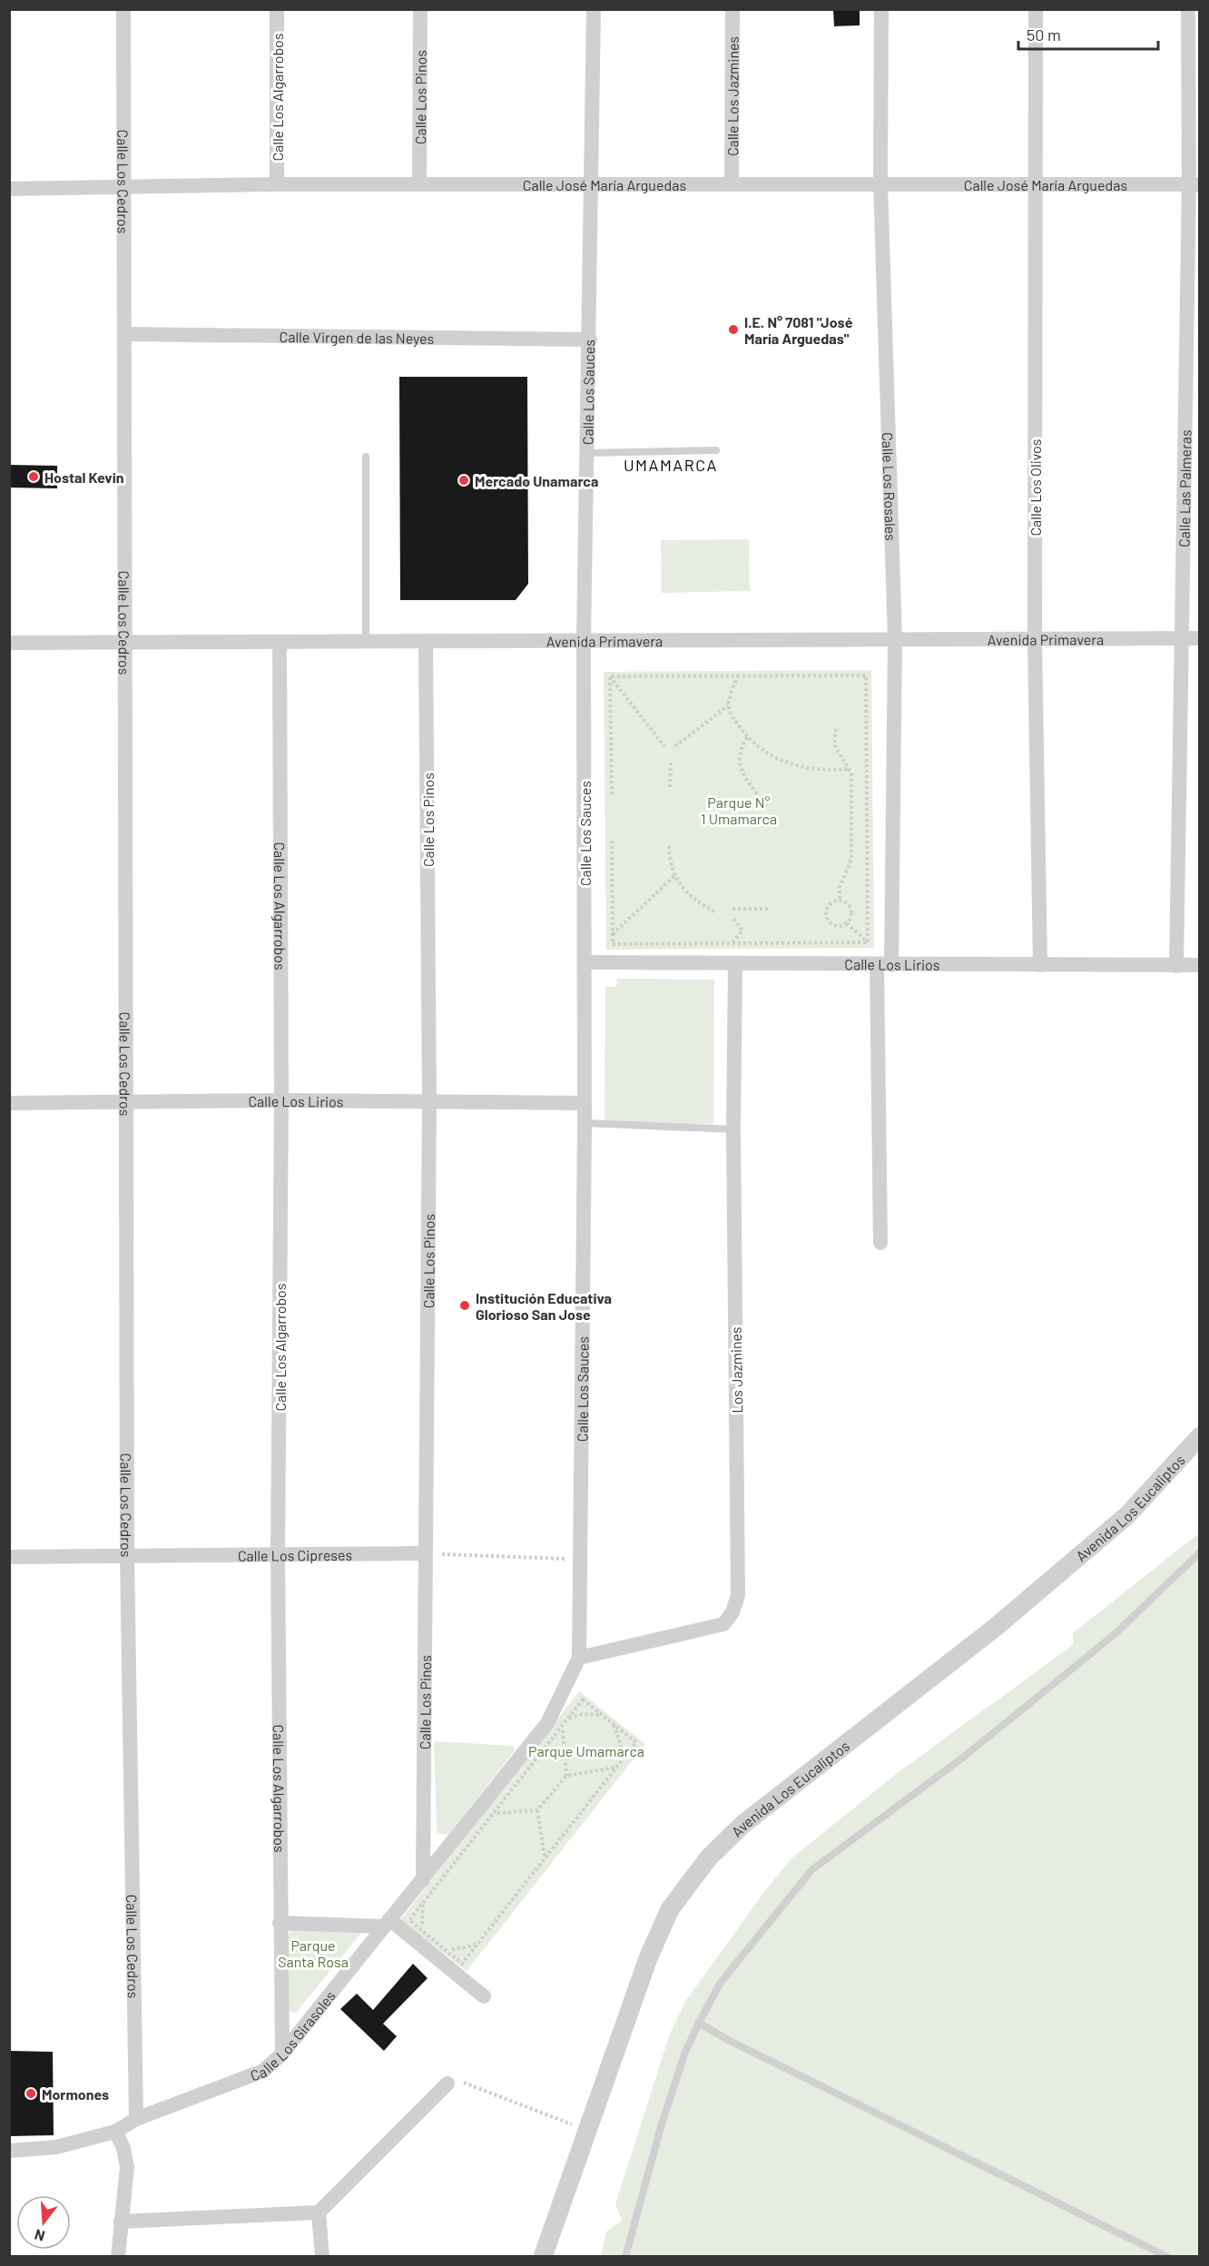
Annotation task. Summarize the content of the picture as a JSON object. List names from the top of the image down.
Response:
{
  "streets": {
    "street": [
      "Calle Los Jazmines",
      "Calle Los Algarrobos",
      "Calle Los Pinos",
      "Calle Los Cedros",
      "Calle José María Arguedas",
      "Calle Virgen de las Neyes",
      "Calle Los Sauces",
      "Calle Los Rosales",
      "Calle Los Olivos",
      "Calle Las Palmeras",
      "Avenida Primavera",
      "Calle Los Lirios",
      "Los Jazmines",
      "Avenida Los Eucaliptos",
      "Calle Los Cipreses",
      "Calle Los Girasoles"
    ]
  },
  "crossings": [
    ["Calle Los Jazmines", "Calle José María Arguedas"],
    ["Calle Los Algarrobos", "Calle José María Arguedas"],
    ["Calle Los Algarrobos", "Avenida Primavera"],
    ["Calle Los Algarrobos", "Calle Los Lirios"],
    ["Calle Los Algarrobos", "Calle Los Cipreses"],
    ["Calle Los Algarrobos", "Calle Los Girasoles"],
    ["Calle Los Pinos", "Calle José María Arguedas"],
    ["Calle Los Pinos", "Avenida Primavera"],
    ["Calle Los Pinos", "Calle Los Lirios"],
    ["Calle Los Pinos", "Calle Los Cipreses"],
    ["Calle Los Pinos", "Calle Los Girasoles"],
    ["Calle Los Cedros", "Calle José María Arguedas"],
    ["Calle Los Cedros", "Calle Virgen de las Neyes"],
    ["Calle Los Cedros", "Avenida Primavera"],
    ["Calle Los Cedros", "Calle Los Lirios"],
    ["Calle Los Cedros", "Calle Los Cipreses"],
    ["Calle Los Cedros", "Calle Los Girasoles"],
    ["Calle José María Arguedas", "Calle Los Sauces"],
    ["Calle José María Arguedas", "Calle Los Rosales"],
    ["Calle José María Arguedas", "Calle Los Olivos"],
    ["Calle José María Arguedas", "Calle Las Palmeras"],
    ["Calle Virgen de las Neyes", "Calle Los Sauces"],
    ["Calle Los Sauces", "Avenida Primavera"],
    ["Calle Los Sauces", "Calle Los Lirios"],
    ["Calle Los Sauces", "Los Jazmines"],
    ["Calle Los Sauces", "Calle Los Girasoles"],
    ["Calle Los Rosales", "Avenida Primavera"],
    ["Calle Los Rosales", "Calle Los Lirios"],
    ["Calle Los Olivos", "Avenida Primavera"],
    ["Calle Los Olivos", "Calle Los Lirios"],
    ["Calle Las Palmeras", "Avenida Primavera"],
    ["Calle Las Palmeras", "Calle Los Lirios"],
    ["Calle Los Lirios", "Los Jazmines"],
    ["Los Jazmines", "Calle Los Girasoles"]
  ],
  "districts": ["UMAMARCA"],
  "parks": ["Parque N° 1 Umamarca", "Parque Umamarca", "Parque Santa Rosa"],
  "places": [
    "I.E. N° 7081 \"José María Arguedas\"",
    "Hostal Kevin",
    "Mercado Unamarca",
    "Institución Educativa Glorioso San Jose",
    "Mormones"
  ],
  "scale_bar": "50 m",
  "north": "bottom"
}
